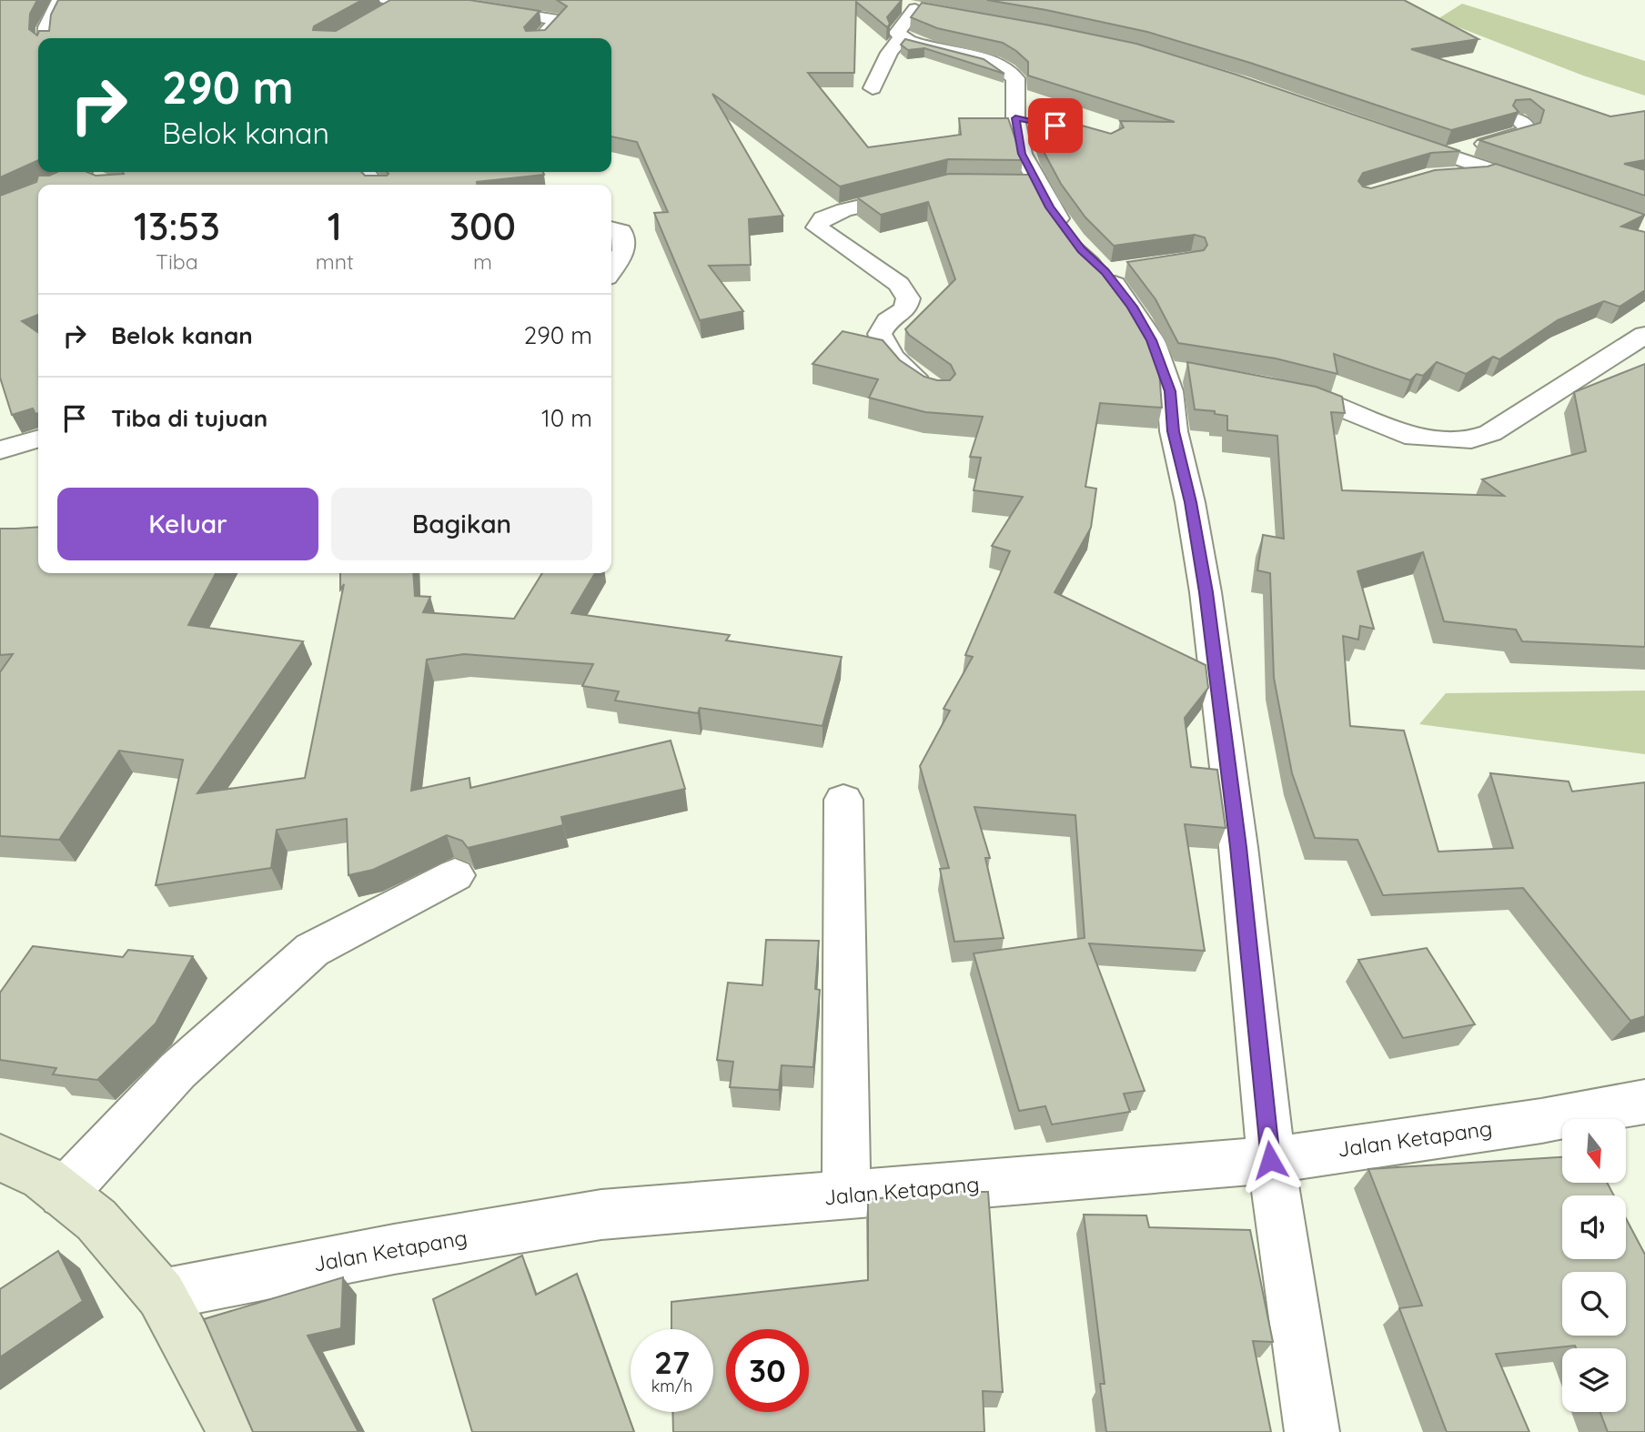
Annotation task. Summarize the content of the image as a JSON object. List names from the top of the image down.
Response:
{
  "streets": {
    "street": ["Jalan Ketapang"]
  },
  "north": "bottom",
  "page": {
    "turn": ["290 m", "Belok kanan"],
    "eta": [
      "13:53",
      "Tiba",
      "1",
      "mnt",
      "300",
      "m"
    ],
    "list": [
      {
        "name": "Belok kanan",
        "value": "290 m"
      },
      {
        "name": "Tiba di tujuan",
        "value": "10 m"
      }
    ],
    "buttons": ["Keluar", "Bagikan"],
    "speed": "27 km/h",
    "limit": "30"
  }
}
